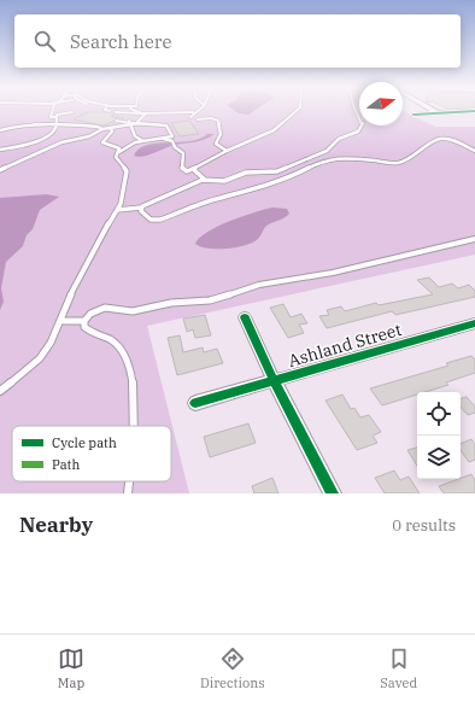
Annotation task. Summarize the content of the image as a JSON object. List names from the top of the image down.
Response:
{
  "streets": {
    "street": ["Ashland Street"]
  },
  "legend": ["Cycle path", "Path"],
  "north": "right",
  "page": {
    "search": "Search here",
    "heading": ["Nearby", "0 results"],
    "nav": ["Map", "Directions", "Saved"]
  }
}
